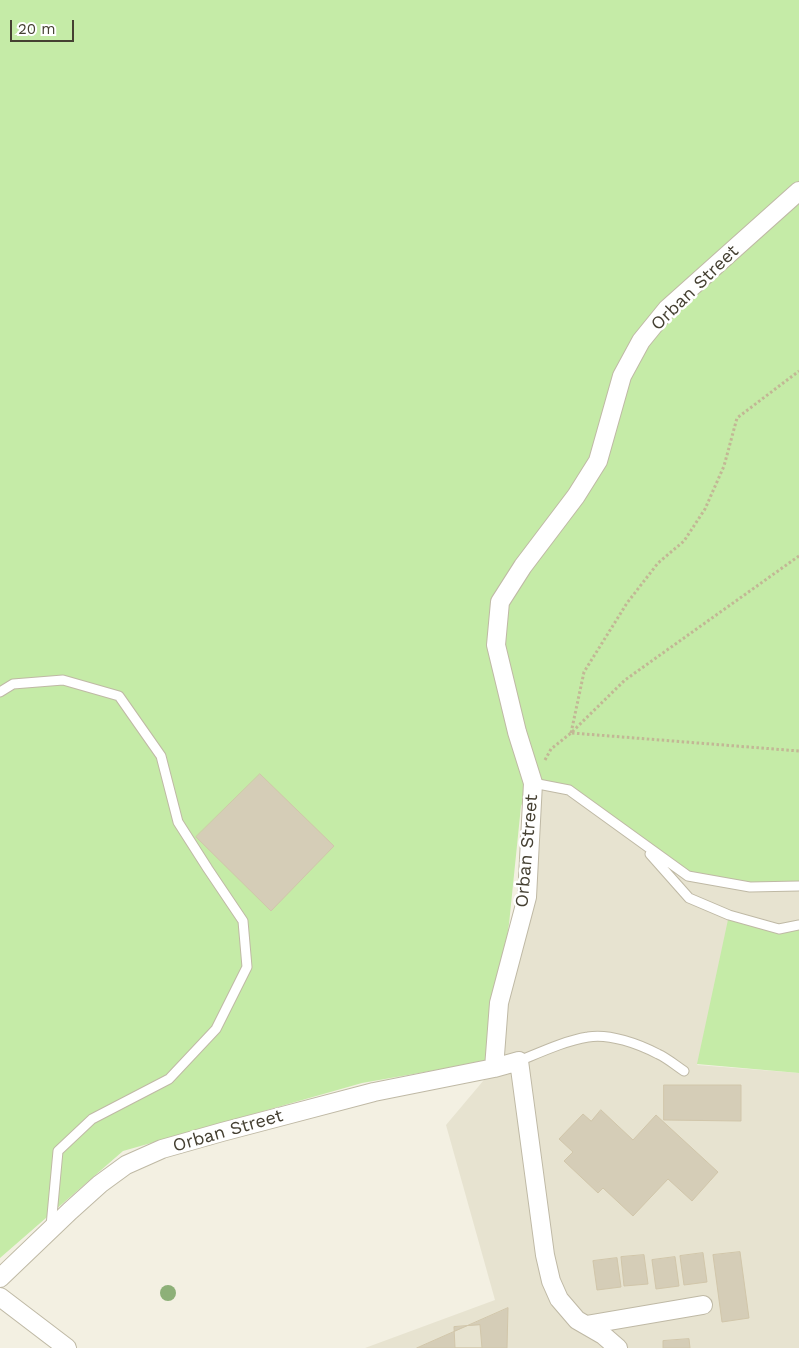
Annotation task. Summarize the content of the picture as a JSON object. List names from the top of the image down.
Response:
{
  "streets": {
    "street": ["Orban Street"]
  },
  "scale_bar": "20 m"
}
